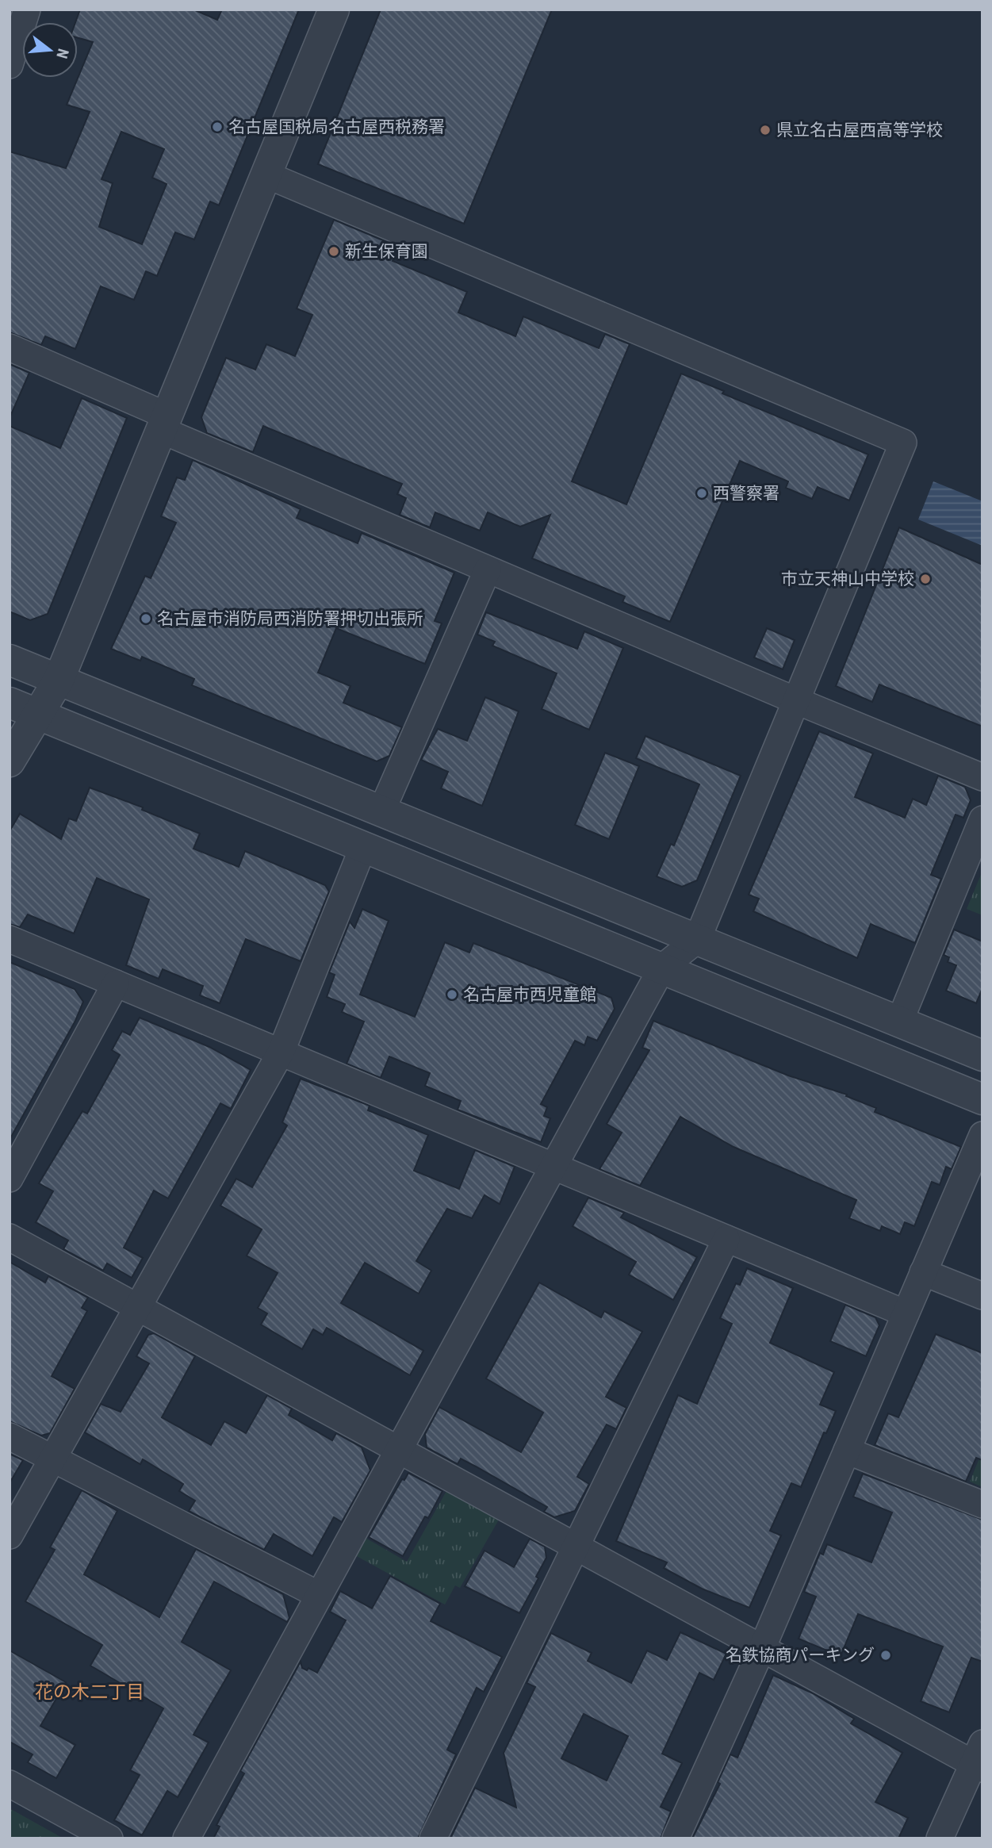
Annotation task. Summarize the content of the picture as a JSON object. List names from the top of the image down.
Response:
{
  "districts": ["花の木二丁目"],
  "places": [
    "名古屋国税局名古屋西税務署",
    "県立名古屋西高等学校",
    "新生保育園",
    "西警察署",
    "市立天神山中学校",
    "名古屋市消防局西消防署押切出張所",
    "名古屋市西児童館",
    "名鉄協商パーキング"
  ],
  "north": "right"
}
